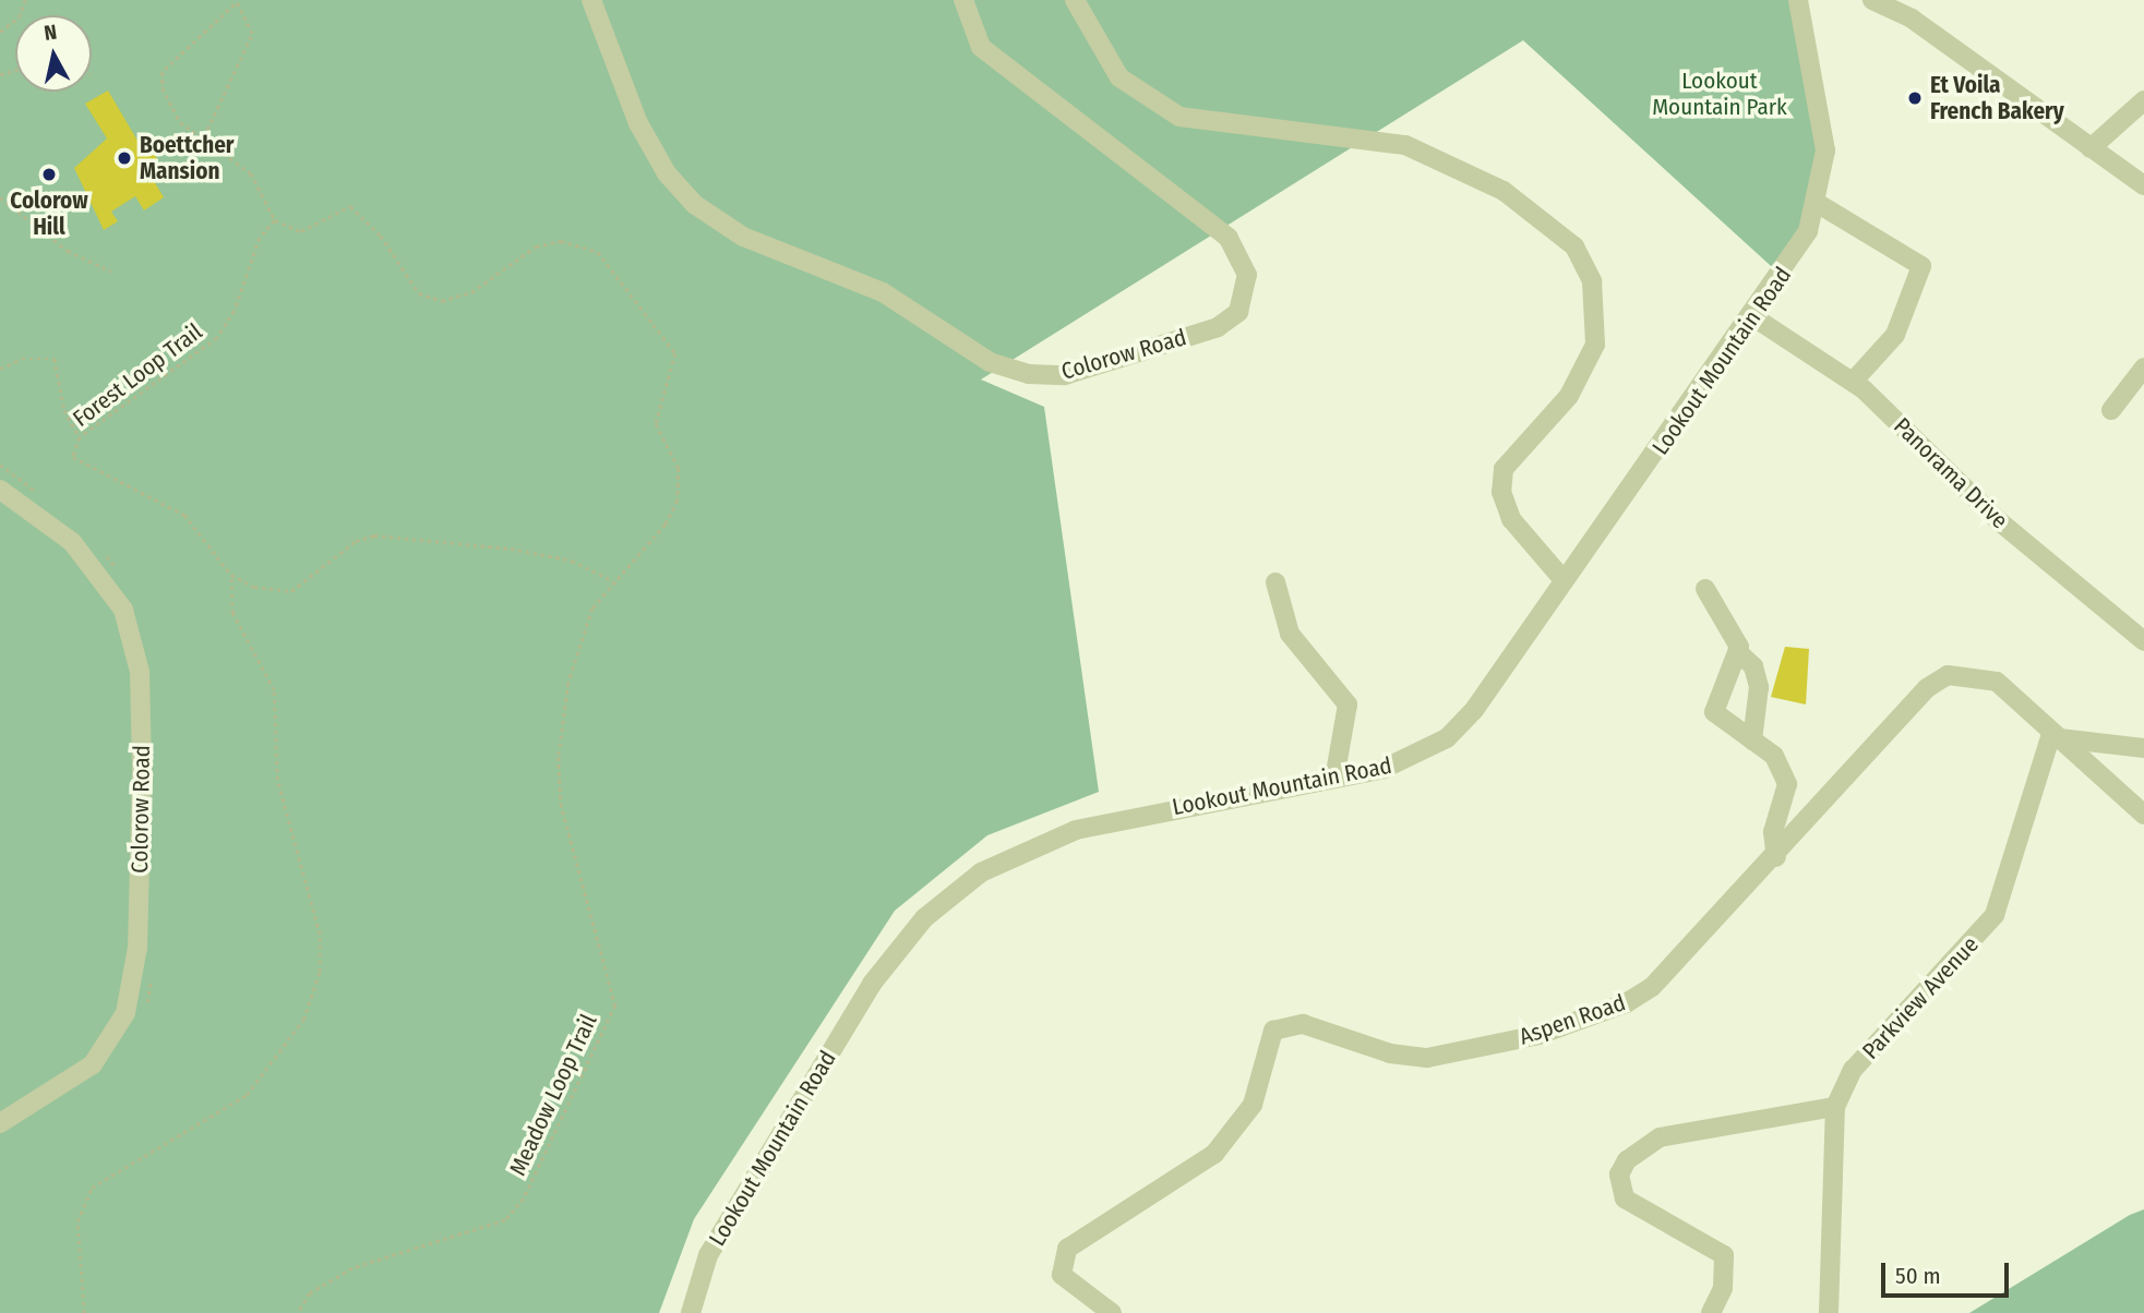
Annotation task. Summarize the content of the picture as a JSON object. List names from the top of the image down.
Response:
{
  "streets": {
    "street": [
      "Colorow Road",
      "Lookout Mountain Road",
      "Panorama Drive",
      "Parkview Avenue",
      "Aspen Road"
    ],
    "path": ["Forest Loop Trail", "Meadow Loop Trail"]
  },
  "crossings": [
    ["Lookout Mountain Road", "Panorama Drive"],
    ["Parkview Avenue", "Aspen Road"]
  ],
  "parks": ["Lookout Mountain Park"],
  "places": ["Et Voila French Bakery", "Boettcher Mansion", "Colorow Hill"],
  "scale_bar": "50 m",
  "north": "top"
}
